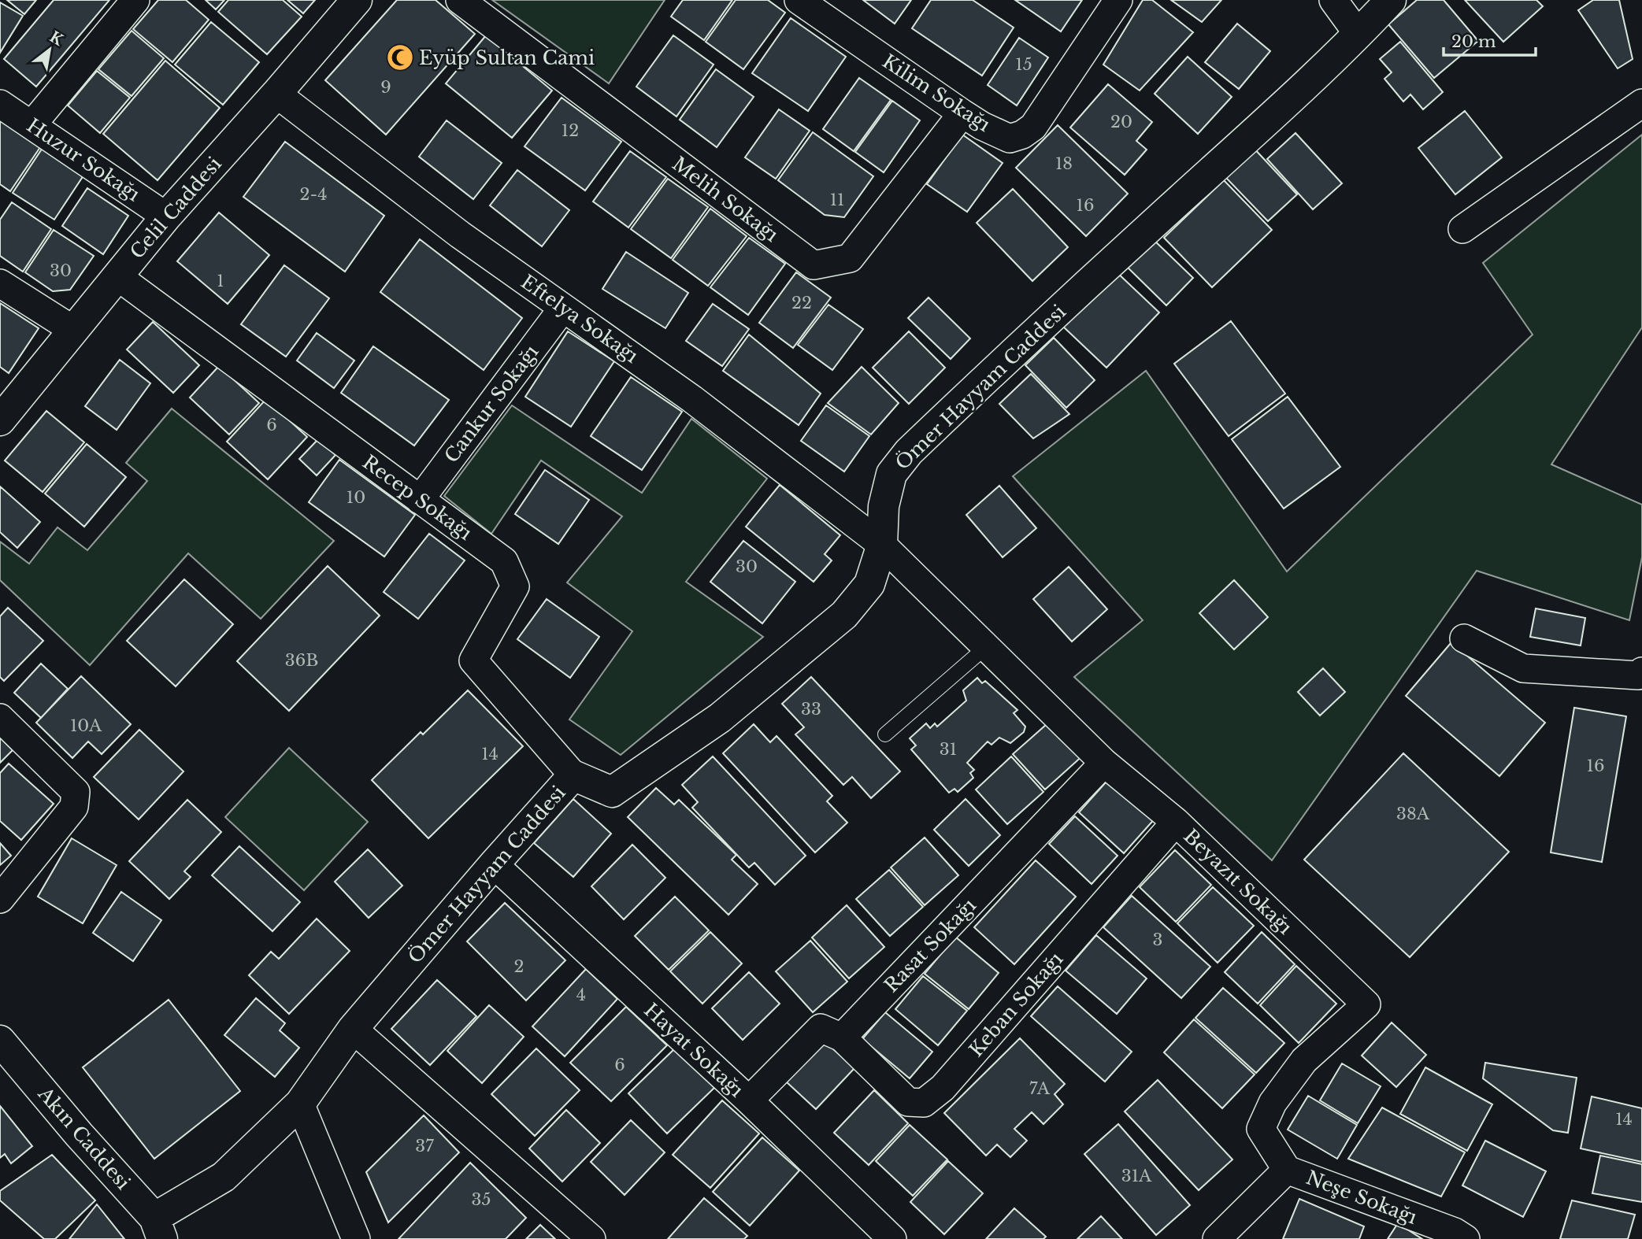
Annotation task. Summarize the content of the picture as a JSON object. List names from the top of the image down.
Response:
{
  "streets": {
    "street": [
      "Kilim Sokağı",
      "Huzur Sokağı",
      "Melih Sokağı",
      "Celil Caddesi",
      "Eftelya Sokağı",
      "Ömer Hayyam Caddesi",
      "Cankur Sokağı",
      "Recep Sokağı",
      "Beyazıt Sokağı",
      "Rasat Sokağı",
      "Keban Sokağı",
      "Hayat Sokağı",
      "Akın Caddesi",
      "Neşe Sokağı"
    ]
  },
  "crossings": [
    ["Kilim Sokağı", "Melih Sokağı"],
    ["Huzur Sokağı", "Celil Caddesi"],
    ["Celil Caddesi", "Eftelya Sokağı"],
    ["Celil Caddesi", "Recep Sokağı"],
    ["Eftelya Sokağı", "Ömer Hayyam Caddesi"],
    ["Eftelya Sokağı", "Cankur Sokağı"],
    ["Eftelya Sokağı", "Beyazıt Sokağı"],
    ["Ömer Hayyam Caddesi", "Recep Sokağı"],
    ["Ömer Hayyam Caddesi", "Beyazıt Sokağı"],
    ["Ömer Hayyam Caddesi", "Hayat Sokağı"],
    ["Ömer Hayyam Caddesi", "Akın Caddesi"],
    ["Cankur Sokağı", "Recep Sokağı"],
    ["Beyazıt Sokağı", "Rasat Sokağı"],
    ["Beyazıt Sokağı", "Keban Sokağı"],
    ["Beyazıt Sokağı", "Neşe Sokağı"],
    ["Rasat Sokağı", "Keban Sokağı"]
  ],
  "places": {
    "mosque": ["Eyüp Sultan Cami"]
  },
  "house_numbers": [
    "15",
    "9",
    "20",
    "12",
    "18",
    "2-4",
    "11",
    "16",
    "30",
    "1",
    "22",
    "6",
    "10",
    "30",
    "36B",
    "33",
    "10A",
    "31",
    "14",
    "16",
    "38A",
    "3",
    "2",
    "4",
    "6",
    "7A",
    "14",
    "37",
    "31A",
    "35"
  ],
  "scale_bar": "20 m",
  "north": "top right"
}
